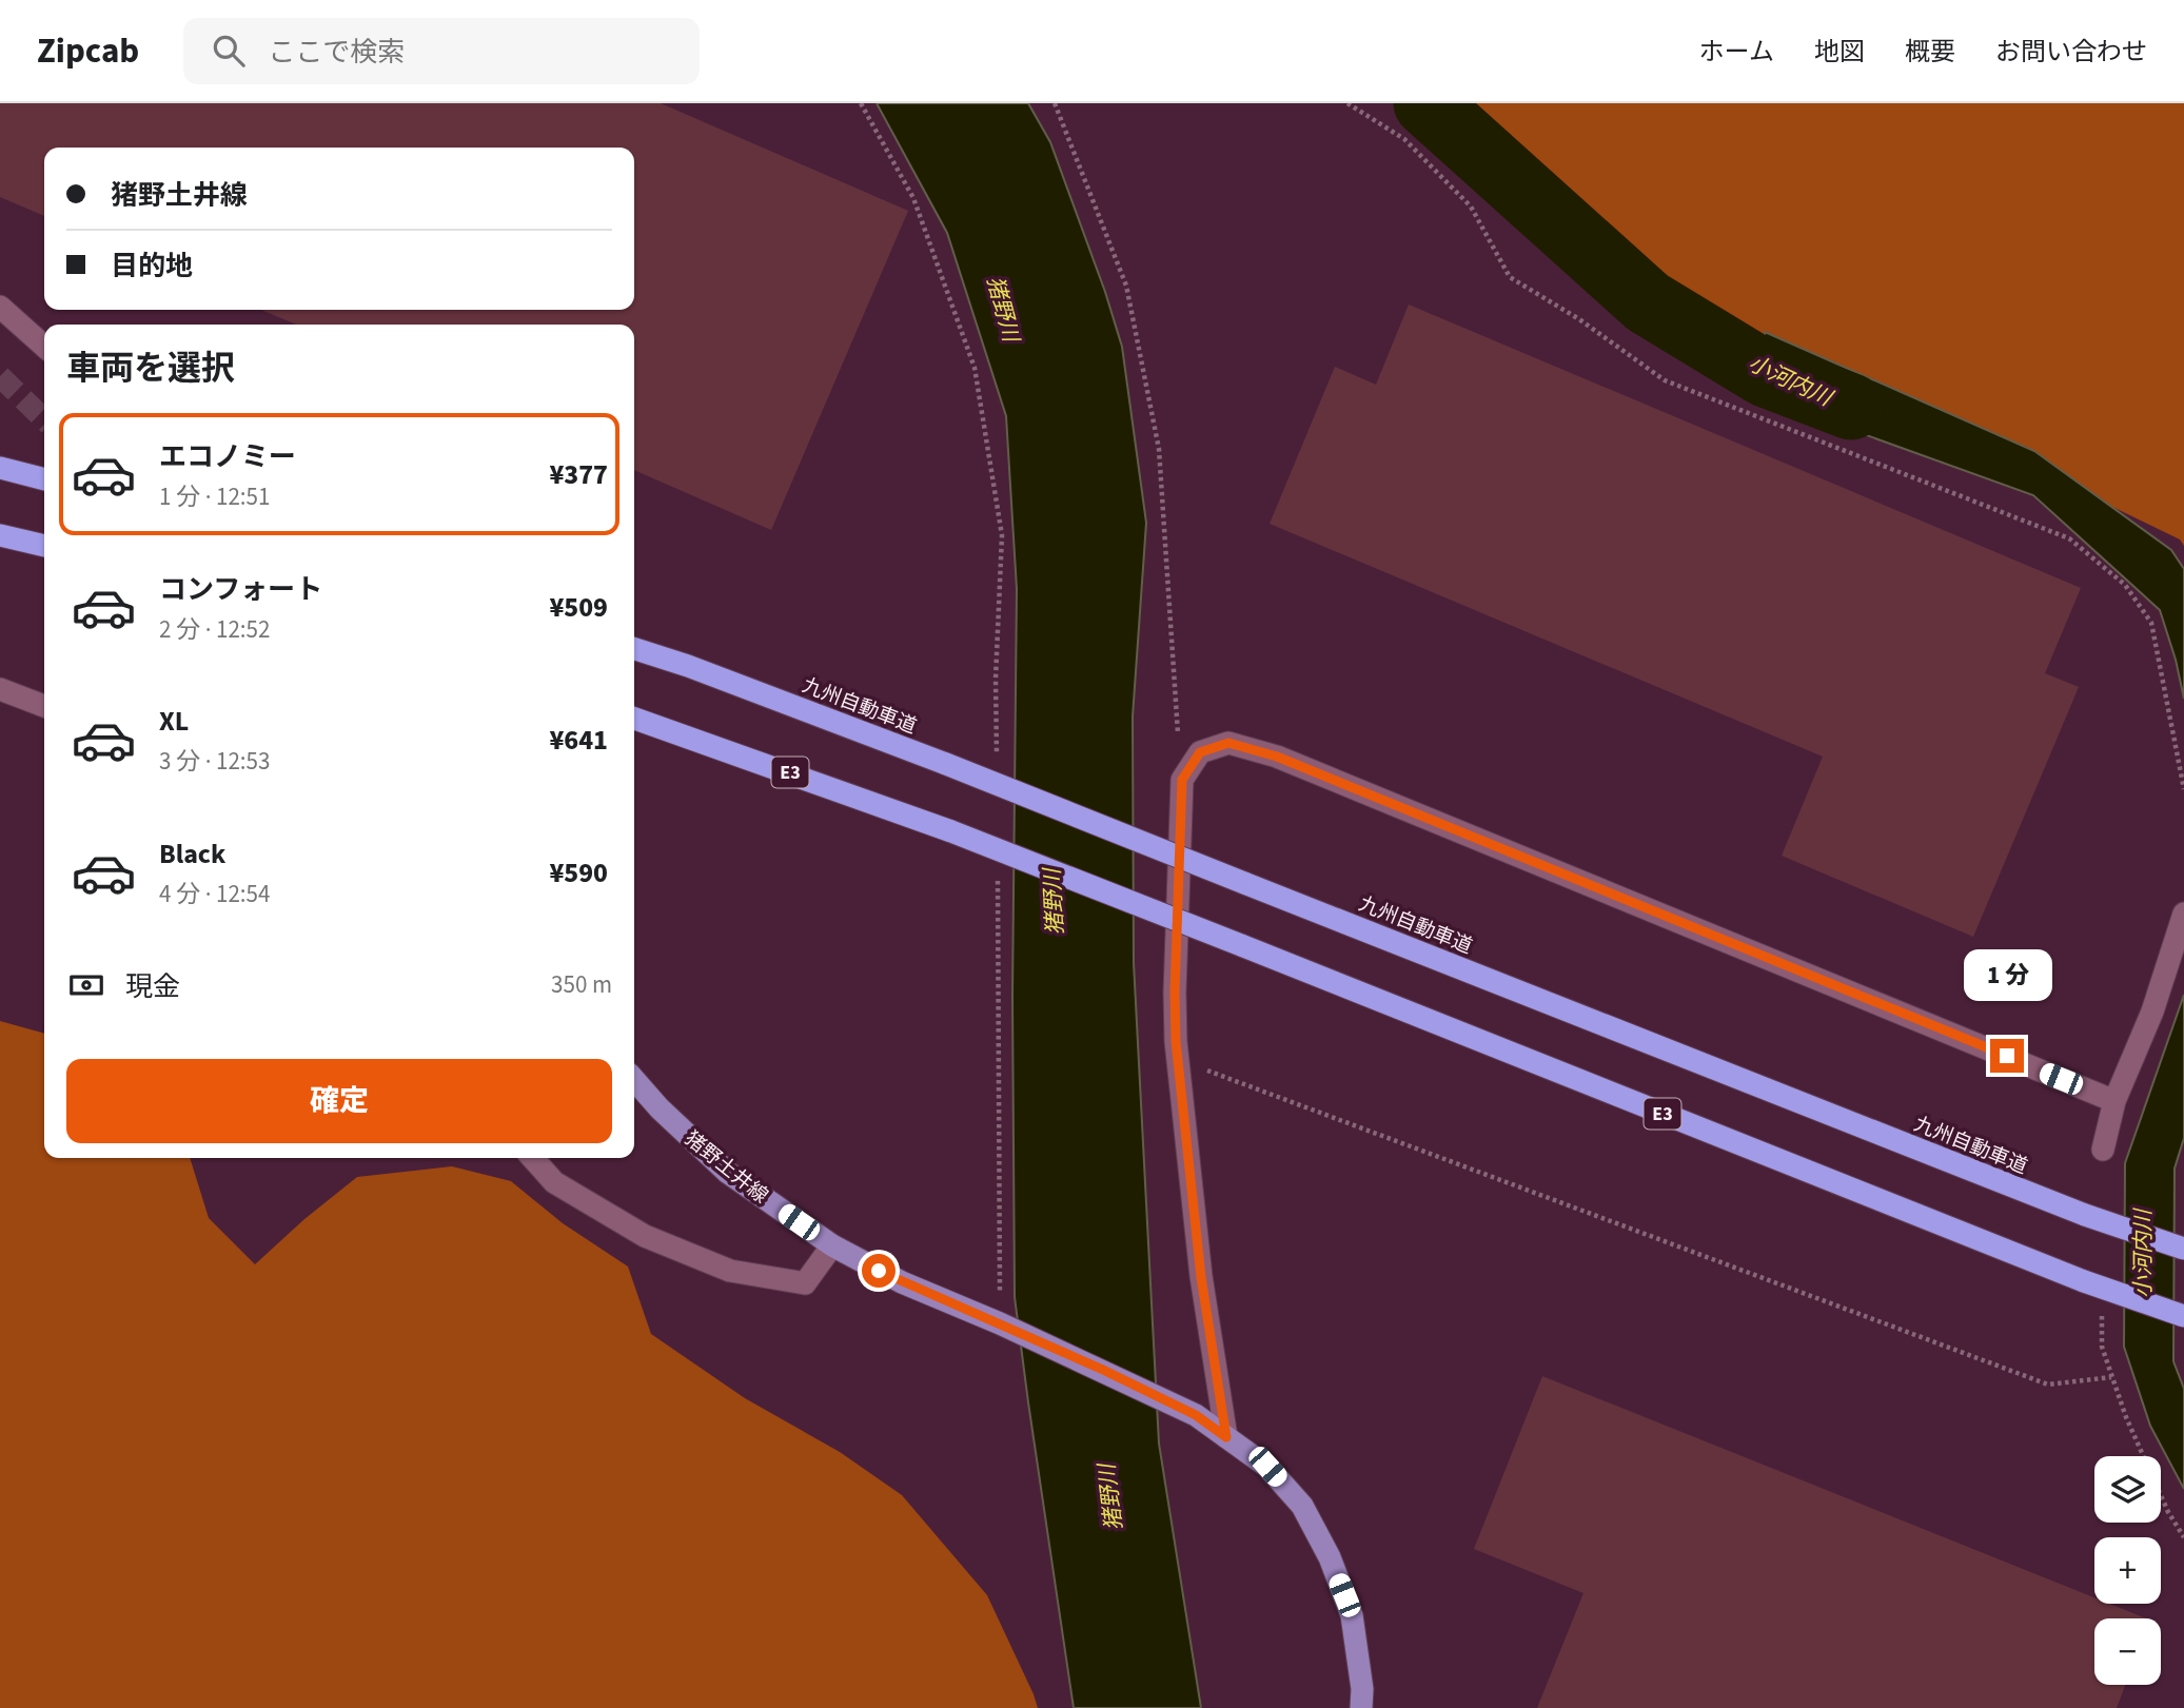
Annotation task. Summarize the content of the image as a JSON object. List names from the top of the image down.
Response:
{
  "streets": {
    "highway": ["九州自動車道", "E3"],
    "main road": ["猪野土井線"]
  },
  "water": ["猪野川", "小河内川"],
  "page": {
    "header": "Zipcab",
    "search": "ここで検索",
    "nav": [
      "ホーム",
      "地図",
      "概要",
      "お問い合わせ"
    ],
    "banner": ["猪野土井線", "目的地"],
    "heading": "車両を選択",
    "list": [
      {
        "name": "エコノミー",
        "note": "1 分 · 12:51",
        "value": "¥377"
      },
      {
        "name": "コンフォート",
        "note": "2 分 · 12:52",
        "value": "¥509"
      },
      {
        "name": "XL",
        "note": "3 分 · 12:53",
        "value": "¥641"
      },
      {
        "name": "Black",
        "note": "4 分 · 12:54",
        "value": "¥590"
      }
    ],
    "pay": ["現金", "350 m"],
    "bubble": "1 分",
    "buttons": "確定",
    "map_buttons": ["+", "−"]
  }
}
